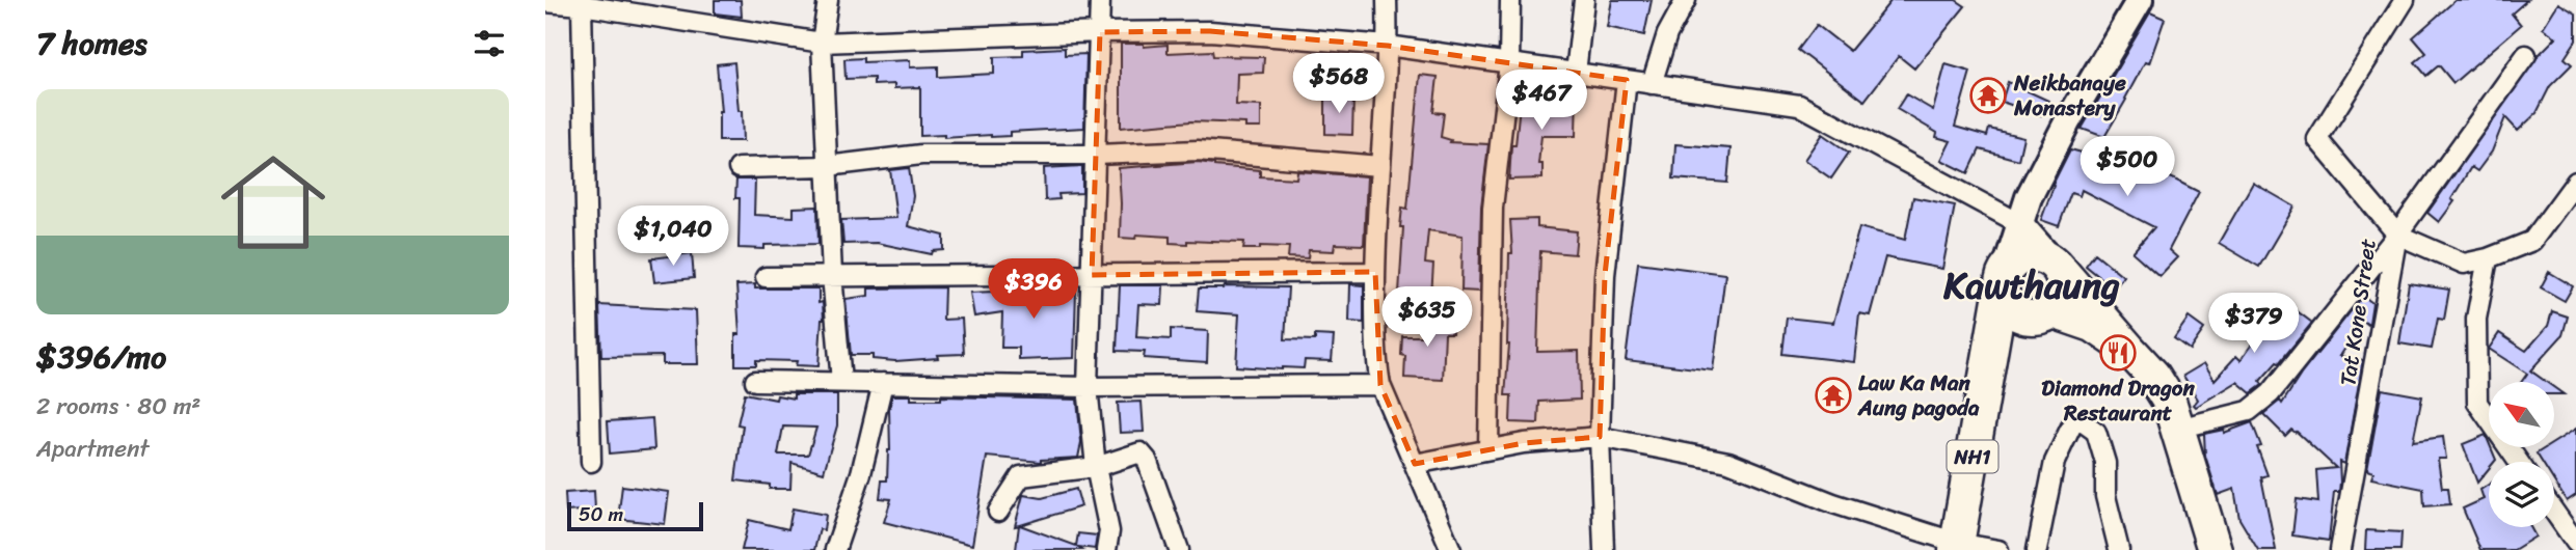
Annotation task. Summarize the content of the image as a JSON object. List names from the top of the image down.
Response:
{
  "streets": {
    "highway": ["NH1"],
    "street": ["Tat Kone Street"]
  },
  "districts": ["Kawthaung"],
  "places": {
    "temple": ["Neikbanaye Monastery", "Law Ka Man Aung pagoda"],
    "restaurant": ["Diamond Dragon Restaurant"]
  },
  "scale_bar": "50 m",
  "north": "top left",
  "page": {
    "heading": "7 homes",
    "price": [
      "$568",
      "$467",
      "$500",
      "$1,040",
      "$396",
      "$635",
      "$379"
    ],
    "list": [
      {
        "name": "$396/mo",
        "note": "2 rooms · 80 m² · Apartment"
      }
    ],
    "scale": "50 m"
  }
}
